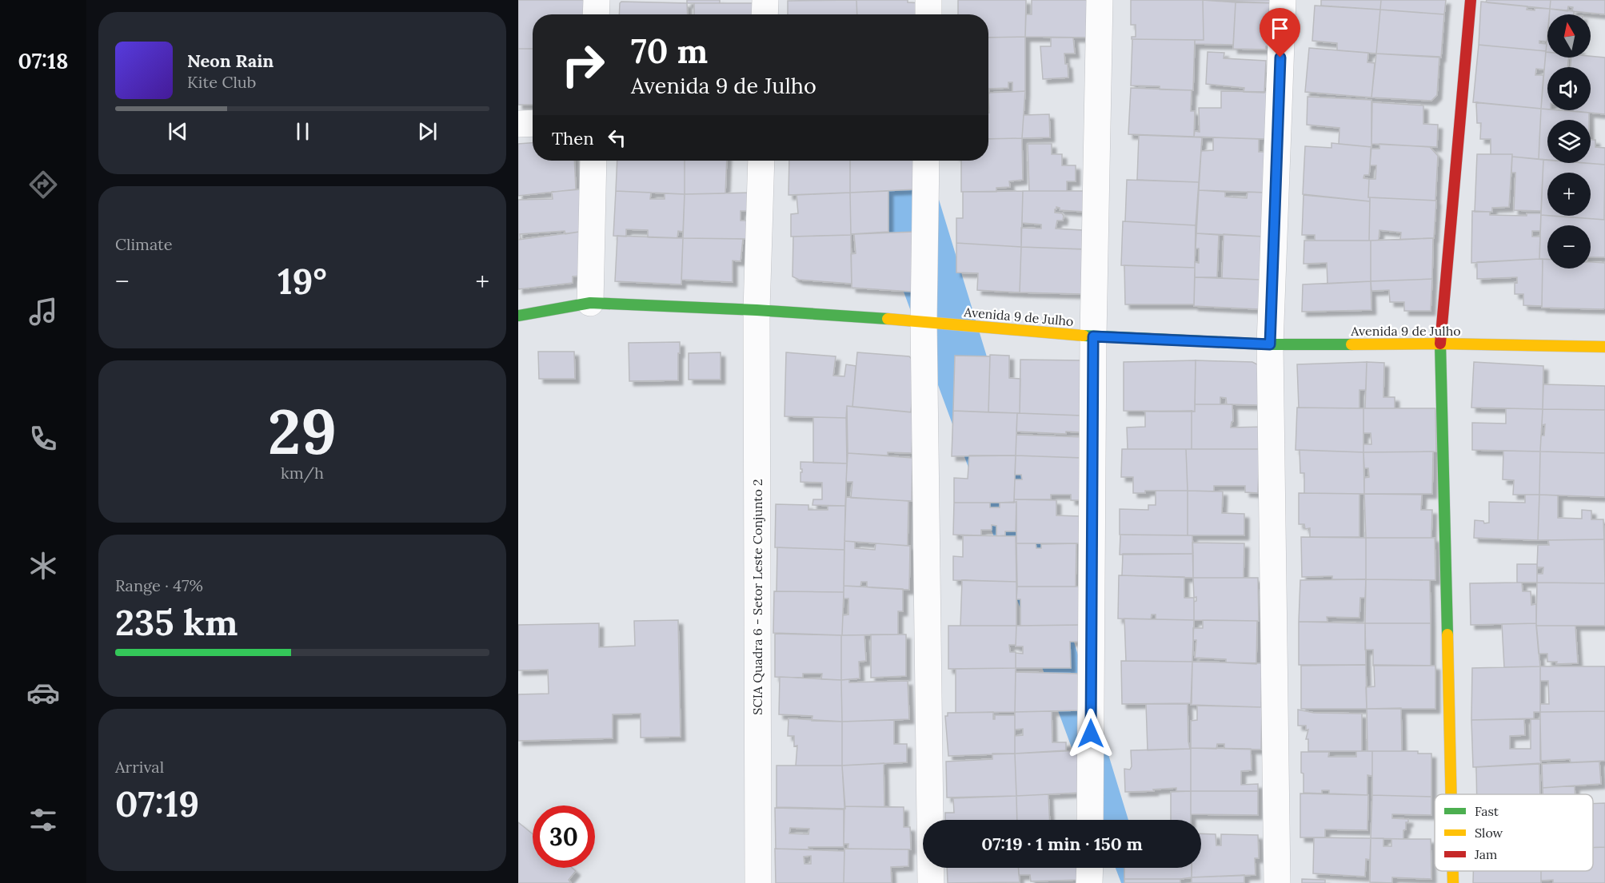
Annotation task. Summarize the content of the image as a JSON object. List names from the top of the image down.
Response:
{
  "streets": {
    "street": ["Avenida 9 de Julho", "SCIA Quadra 6 - Setor Leste Conjunto 2"]
  },
  "crossings": [
    ["Avenida 9 de Julho", "SCIA Quadra 6 - Setor Leste Conjunto 2"]
  ],
  "legend": ["Fast", "Slow", "Jam"],
  "north": "top",
  "page": {
    "tabs": "07:18",
    "map_buttons": ["+", "−"],
    "turn": ["70 m", "Avenida 9 de Julho"],
    "song": ["Neon Rain", "Kite Club"],
    "then": "Then",
    "tile": [
      "Climate",
      ["29", "km/h"],
      ["Range · 47%", "235 km"],
      ["Arrival", "07:19"]
    ],
    "heat": ["−", "19°", "+"],
    "limit": "30",
    "trip": "07:19 · 1 min · 150 m"
  }
}
